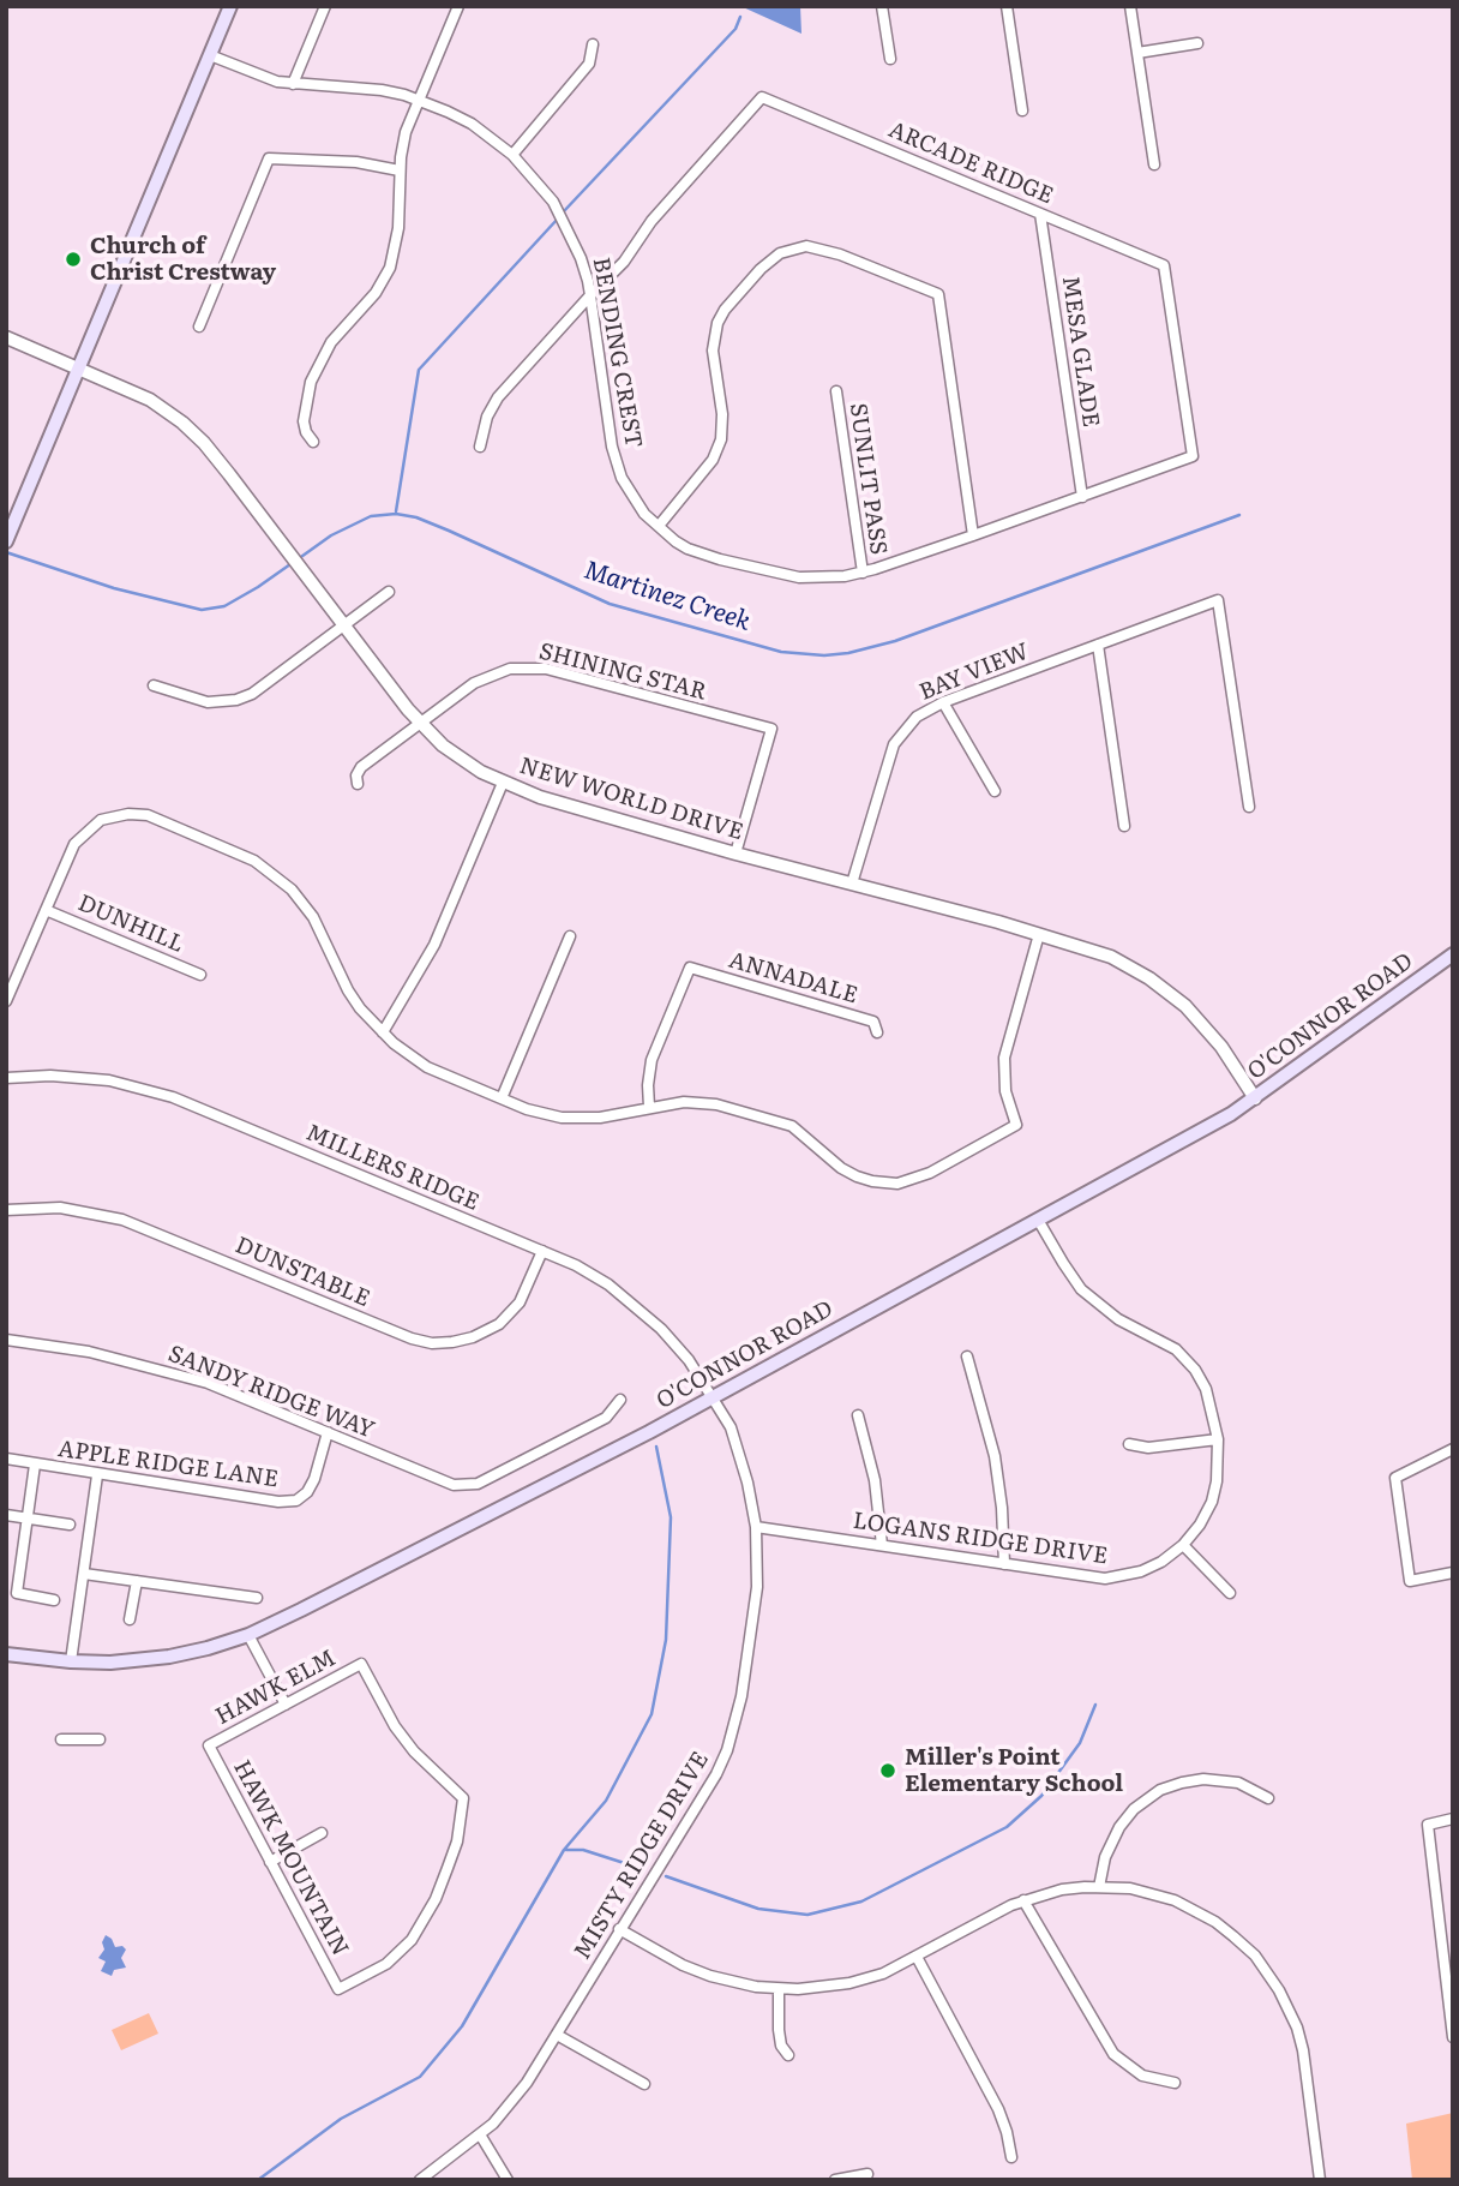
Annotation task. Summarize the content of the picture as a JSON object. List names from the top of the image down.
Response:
{
  "streets": {
    "main road": ["O'CONNOR ROAD"],
    "street": [
      "ARCADE RIDGE",
      "MESA GLADE",
      "BENDING CREST",
      "SUNLIT PASS",
      "SHINING STAR",
      "BAY VIEW",
      "NEW WORLD DRIVE",
      "DUNHILL",
      "ANNADALE",
      "MILLERS RIDGE",
      "DUNSTABLE",
      "SANDY RIDGE WAY",
      "APPLE RIDGE LANE",
      "LOGANS RIDGE DRIVE",
      "HAWK ELM",
      "MISTY RIDGE DRIVE",
      "HAWK MOUNTAIN"
    ]
  },
  "crossings": [
    ["ARCADE RIDGE", "MESA GLADE"],
    ["ARCADE RIDGE", "BENDING CREST"],
    ["MESA GLADE", "BENDING CREST"],
    ["BENDING CREST", "SUNLIT PASS"],
    ["SHINING STAR", "NEW WORLD DRIVE"],
    ["BAY VIEW", "NEW WORLD DRIVE"],
    ["NEW WORLD DRIVE", "O'CONNOR ROAD"],
    ["O'CONNOR ROAD", "MILLERS RIDGE"],
    ["O'CONNOR ROAD", "LOGANS RIDGE DRIVE"],
    ["O'CONNOR ROAD", "MISTY RIDGE DRIVE"],
    ["MILLERS RIDGE", "DUNSTABLE"],
    ["MILLERS RIDGE", "MISTY RIDGE DRIVE"],
    ["SANDY RIDGE WAY", "APPLE RIDGE LANE"],
    ["LOGANS RIDGE DRIVE", "MISTY RIDGE DRIVE"],
    ["HAWK ELM", "HAWK MOUNTAIN"]
  ],
  "water": ["Martinez Creek"],
  "places": ["Church of Christ Crestway", "Miller's Point Elementary School"]
}
